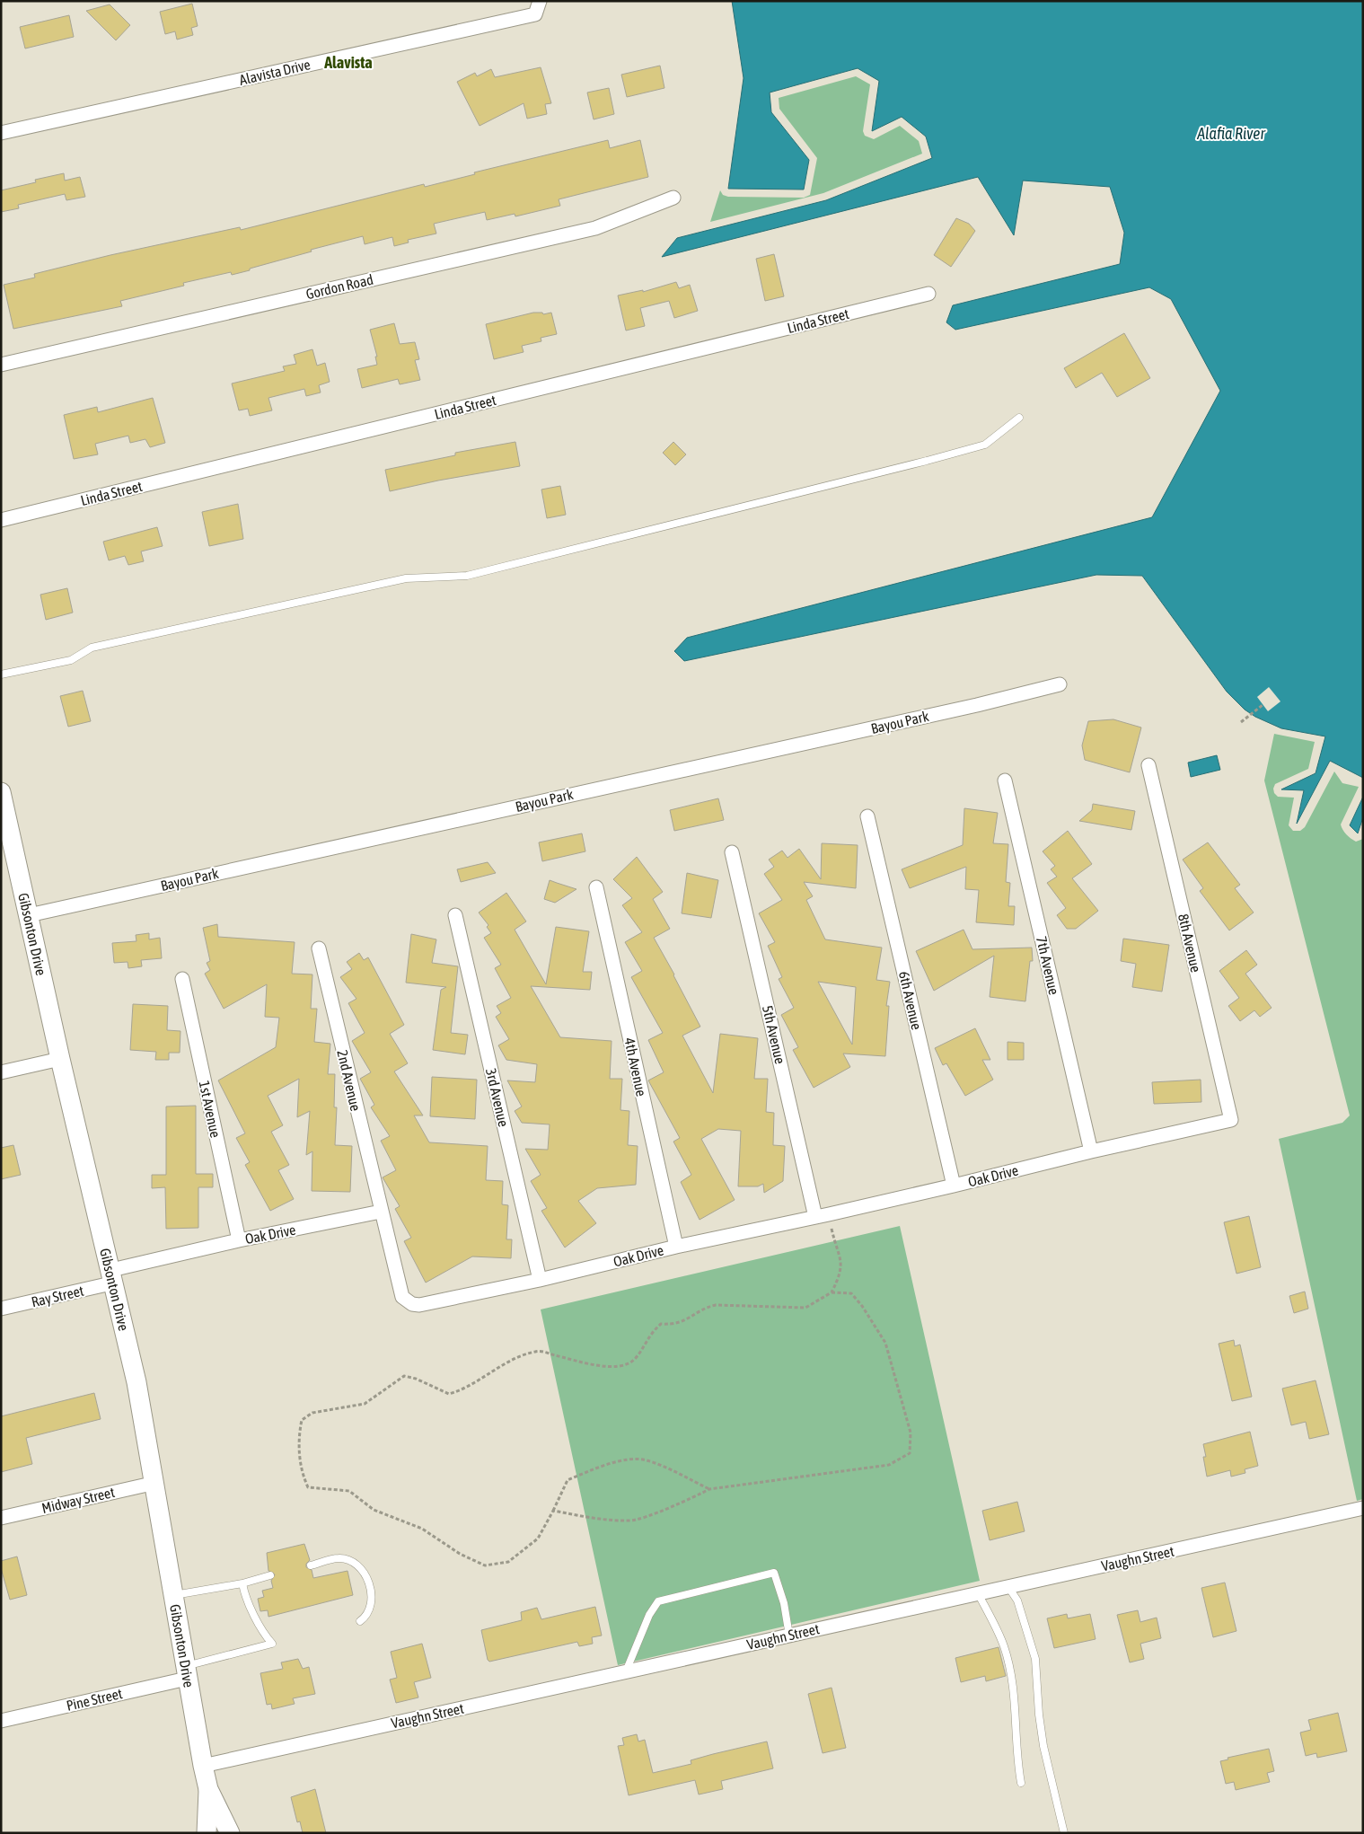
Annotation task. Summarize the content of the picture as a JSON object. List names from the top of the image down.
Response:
{
  "streets": {
    "main road": ["Gibsonton Drive"],
    "street": [
      "Alavista Drive",
      "Gordon Road",
      "Linda Street",
      "Bayou Park",
      "8th Avenue",
      "7th Avenue",
      "6th Avenue",
      "5th Avenue",
      "4th Avenue",
      "2nd Avenue",
      "3rd Avenue",
      "1st Avenue",
      "Oak Drive",
      "Ray Street",
      "Midway Street",
      "Vaughn Street",
      "Pine Street"
    ]
  },
  "crossings": [
    ["Bayou Park", "Gibsonton Drive"],
    ["Gibsonton Drive", "Oak Drive"],
    ["Gibsonton Drive", "Ray Street"],
    ["Gibsonton Drive", "Midway Street"],
    ["Gibsonton Drive", "Vaughn Street"],
    ["Gibsonton Drive", "Pine Street"],
    ["8th Avenue", "Oak Drive"],
    ["7th Avenue", "Oak Drive"],
    ["6th Avenue", "Oak Drive"],
    ["5th Avenue", "Oak Drive"],
    ["4th Avenue", "Oak Drive"],
    ["2nd Avenue", "Oak Drive"],
    ["3rd Avenue", "Oak Drive"],
    ["1st Avenue", "Oak Drive"],
    ["Oak Drive", "Ray Street"]
  ],
  "districts": ["Alavista"],
  "water": ["Alafia River"]
}
